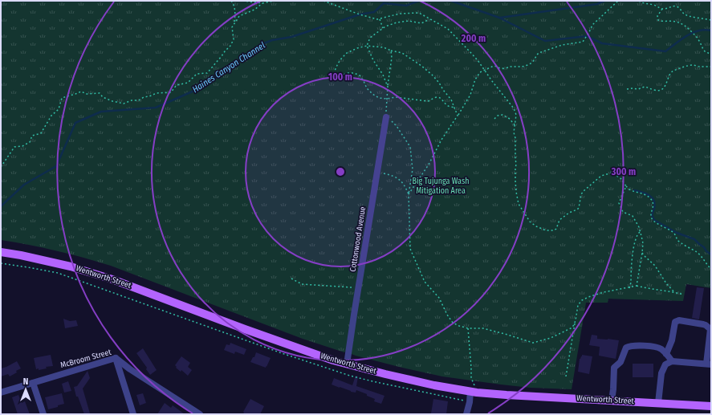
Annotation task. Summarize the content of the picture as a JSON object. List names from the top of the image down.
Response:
{
  "streets": {
    "main road": ["Wentworth Street"],
    "street": ["Cottonwood Avenue", "McBroom Street"]
  },
  "crossings": [
    ["Cottonwood Avenue", "Wentworth Street"]
  ],
  "water": ["Haines Canyon Channel"],
  "parks": ["Big Tujunga Wash Mitigation Area"],
  "north": "top",
  "rings": ["200 m", "100 m", "300 m"]
}
